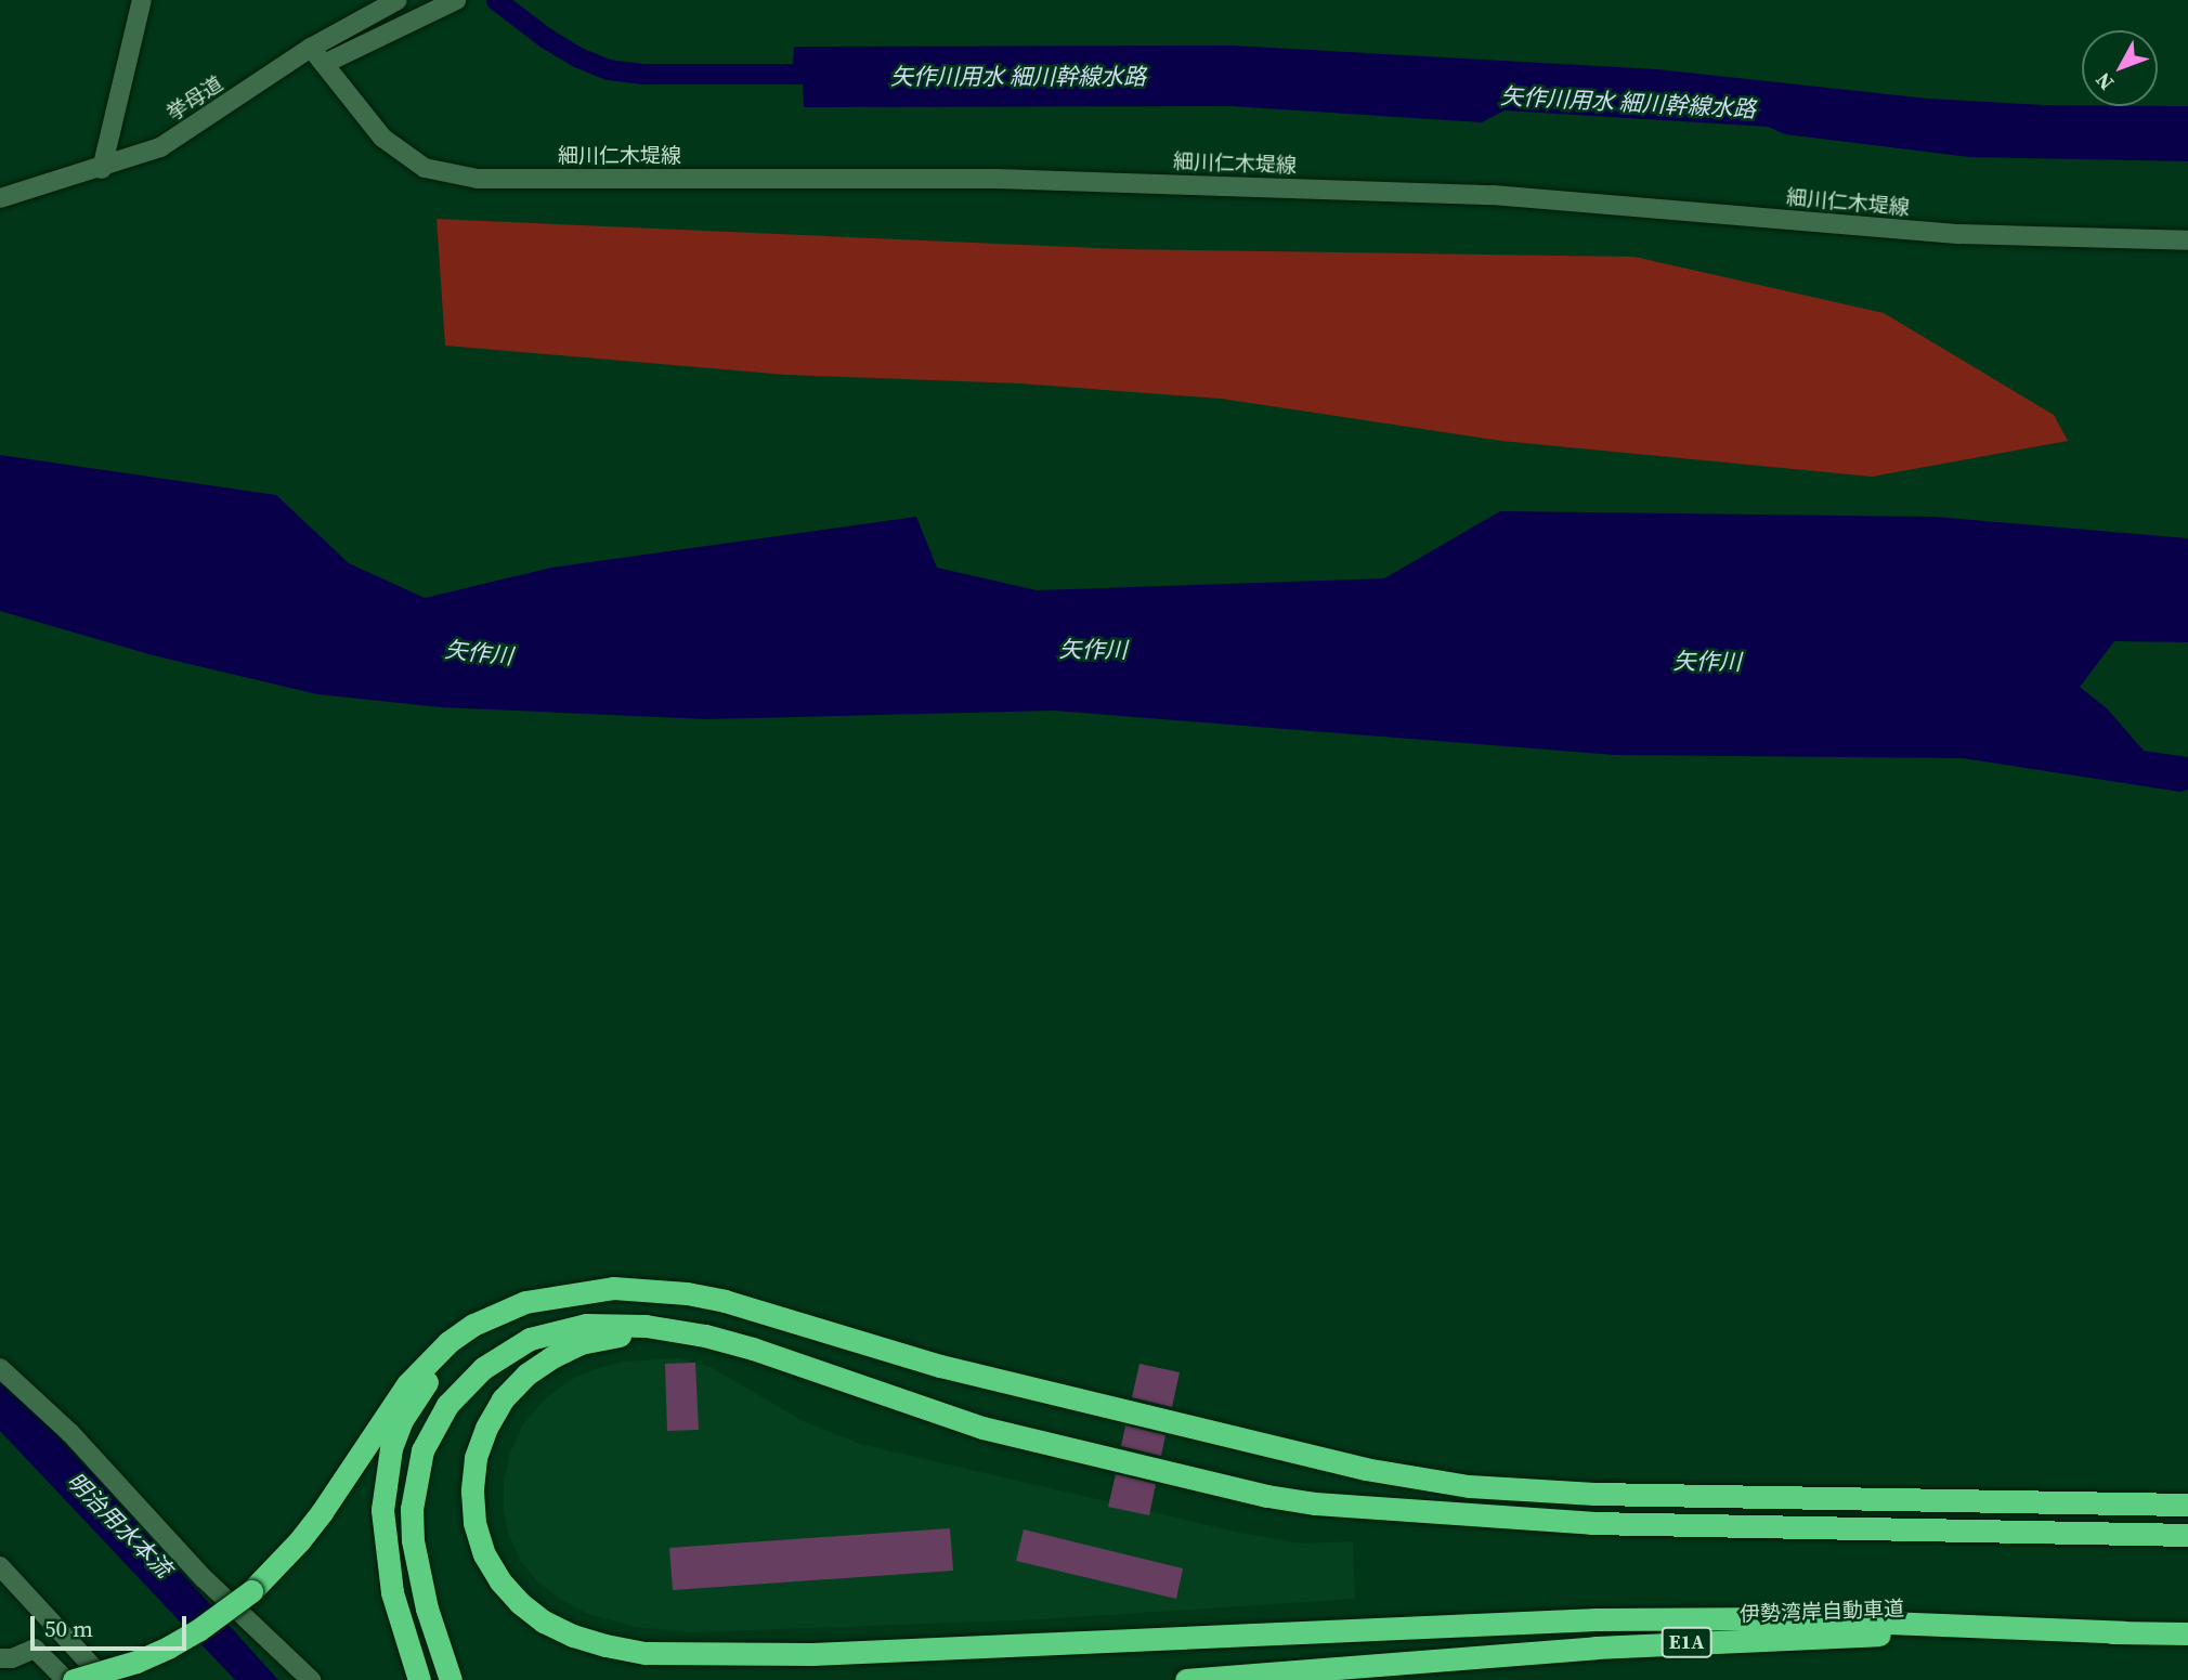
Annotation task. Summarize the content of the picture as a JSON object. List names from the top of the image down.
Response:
{
  "streets": {
    "highway": ["伊勢湾岸自動車道", "E1A"],
    "street": ["挙母道", "細川仁木堤線"]
  },
  "crossings": [
    ["挙母道", "細川仁木堤線"]
  ],
  "water": ["矢作川用水 細川幹線水路", "矢作川", "明治用水本流"],
  "scale_bar": "50 m",
  "north": "bottom left"
}
